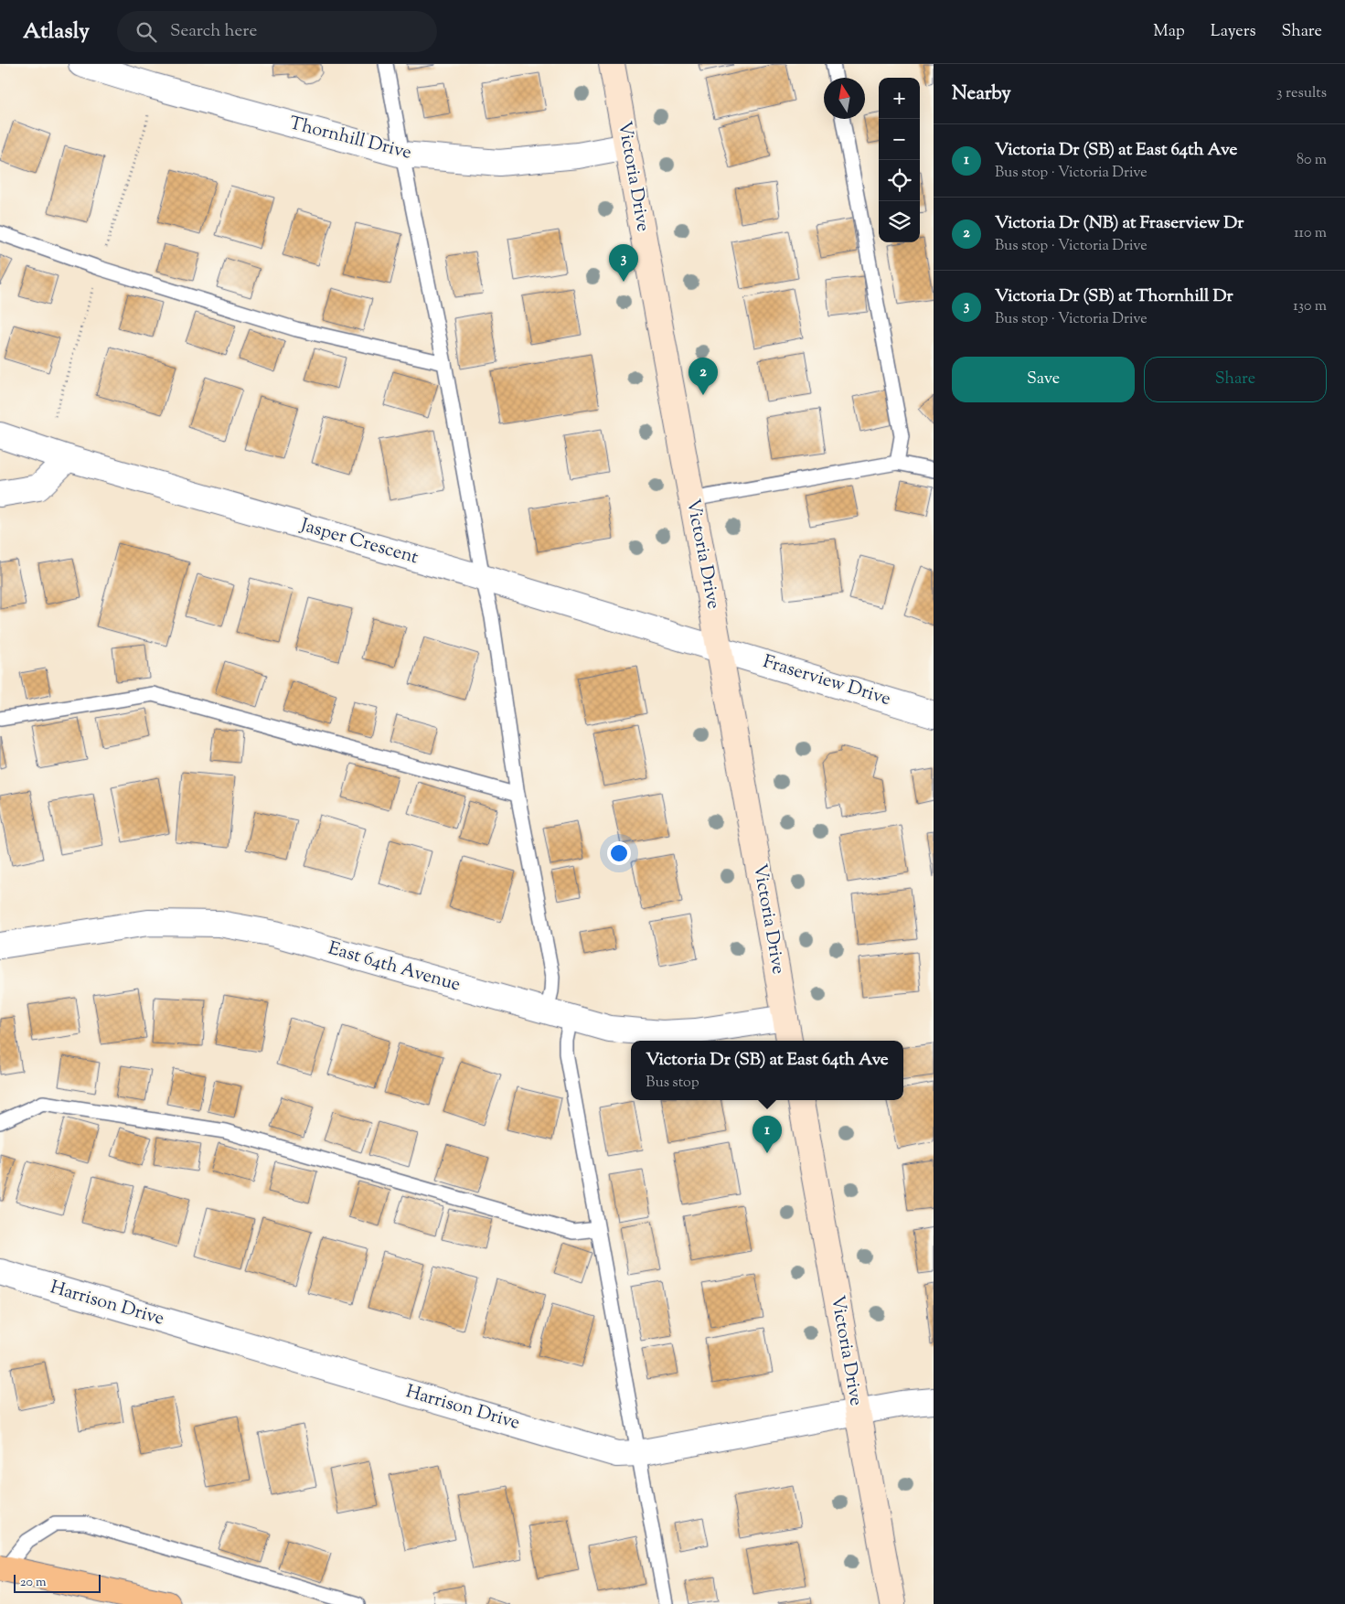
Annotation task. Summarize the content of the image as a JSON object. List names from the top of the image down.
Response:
{
  "streets": {
    "street": [
      "Thornhill Drive",
      "Victoria Drive",
      "Jasper Crescent",
      "Fraserview Drive",
      "East 64th Avenue",
      "Harrison Drive"
    ]
  },
  "crossings": [
    ["Thornhill Drive", "Victoria Drive"],
    ["Victoria Drive", "Jasper Crescent"],
    ["Victoria Drive", "Fraserview Drive"],
    ["Victoria Drive", "East 64th Avenue"],
    ["Victoria Drive", "Harrison Drive"],
    ["Jasper Crescent", "Fraserview Drive"]
  ],
  "scale_bar": "20 m",
  "north": "top",
  "page": {
    "header": "Atlasly",
    "search": "Search here",
    "nav": ["Map", "Layers", "Share"],
    "heading": ["Nearby", "3 results"],
    "map_buttons": ["+", "−"],
    "list": [
      {
        "mark": "1",
        "name": "Victoria Dr (SB) at East 64th Ave",
        "note": "Bus stop · Victoria Drive",
        "value": "80 m"
      },
      {
        "mark": "2",
        "name": "Victoria Dr (NB) at Fraserview Dr",
        "note": "Bus stop · Victoria Drive",
        "value": "110 m"
      },
      {
        "mark": "3",
        "name": "Victoria Dr (SB) at Thornhill Dr",
        "note": "Bus stop · Victoria Drive",
        "value": "130 m"
      }
    ],
    "pins": ["3", "2", "1"],
    "buttons": ["Save", "Share"],
    "popup": ["Victoria Dr (SB) at East 64th Ave", "Bus stop"],
    "scale": "20 m"
  }
}
